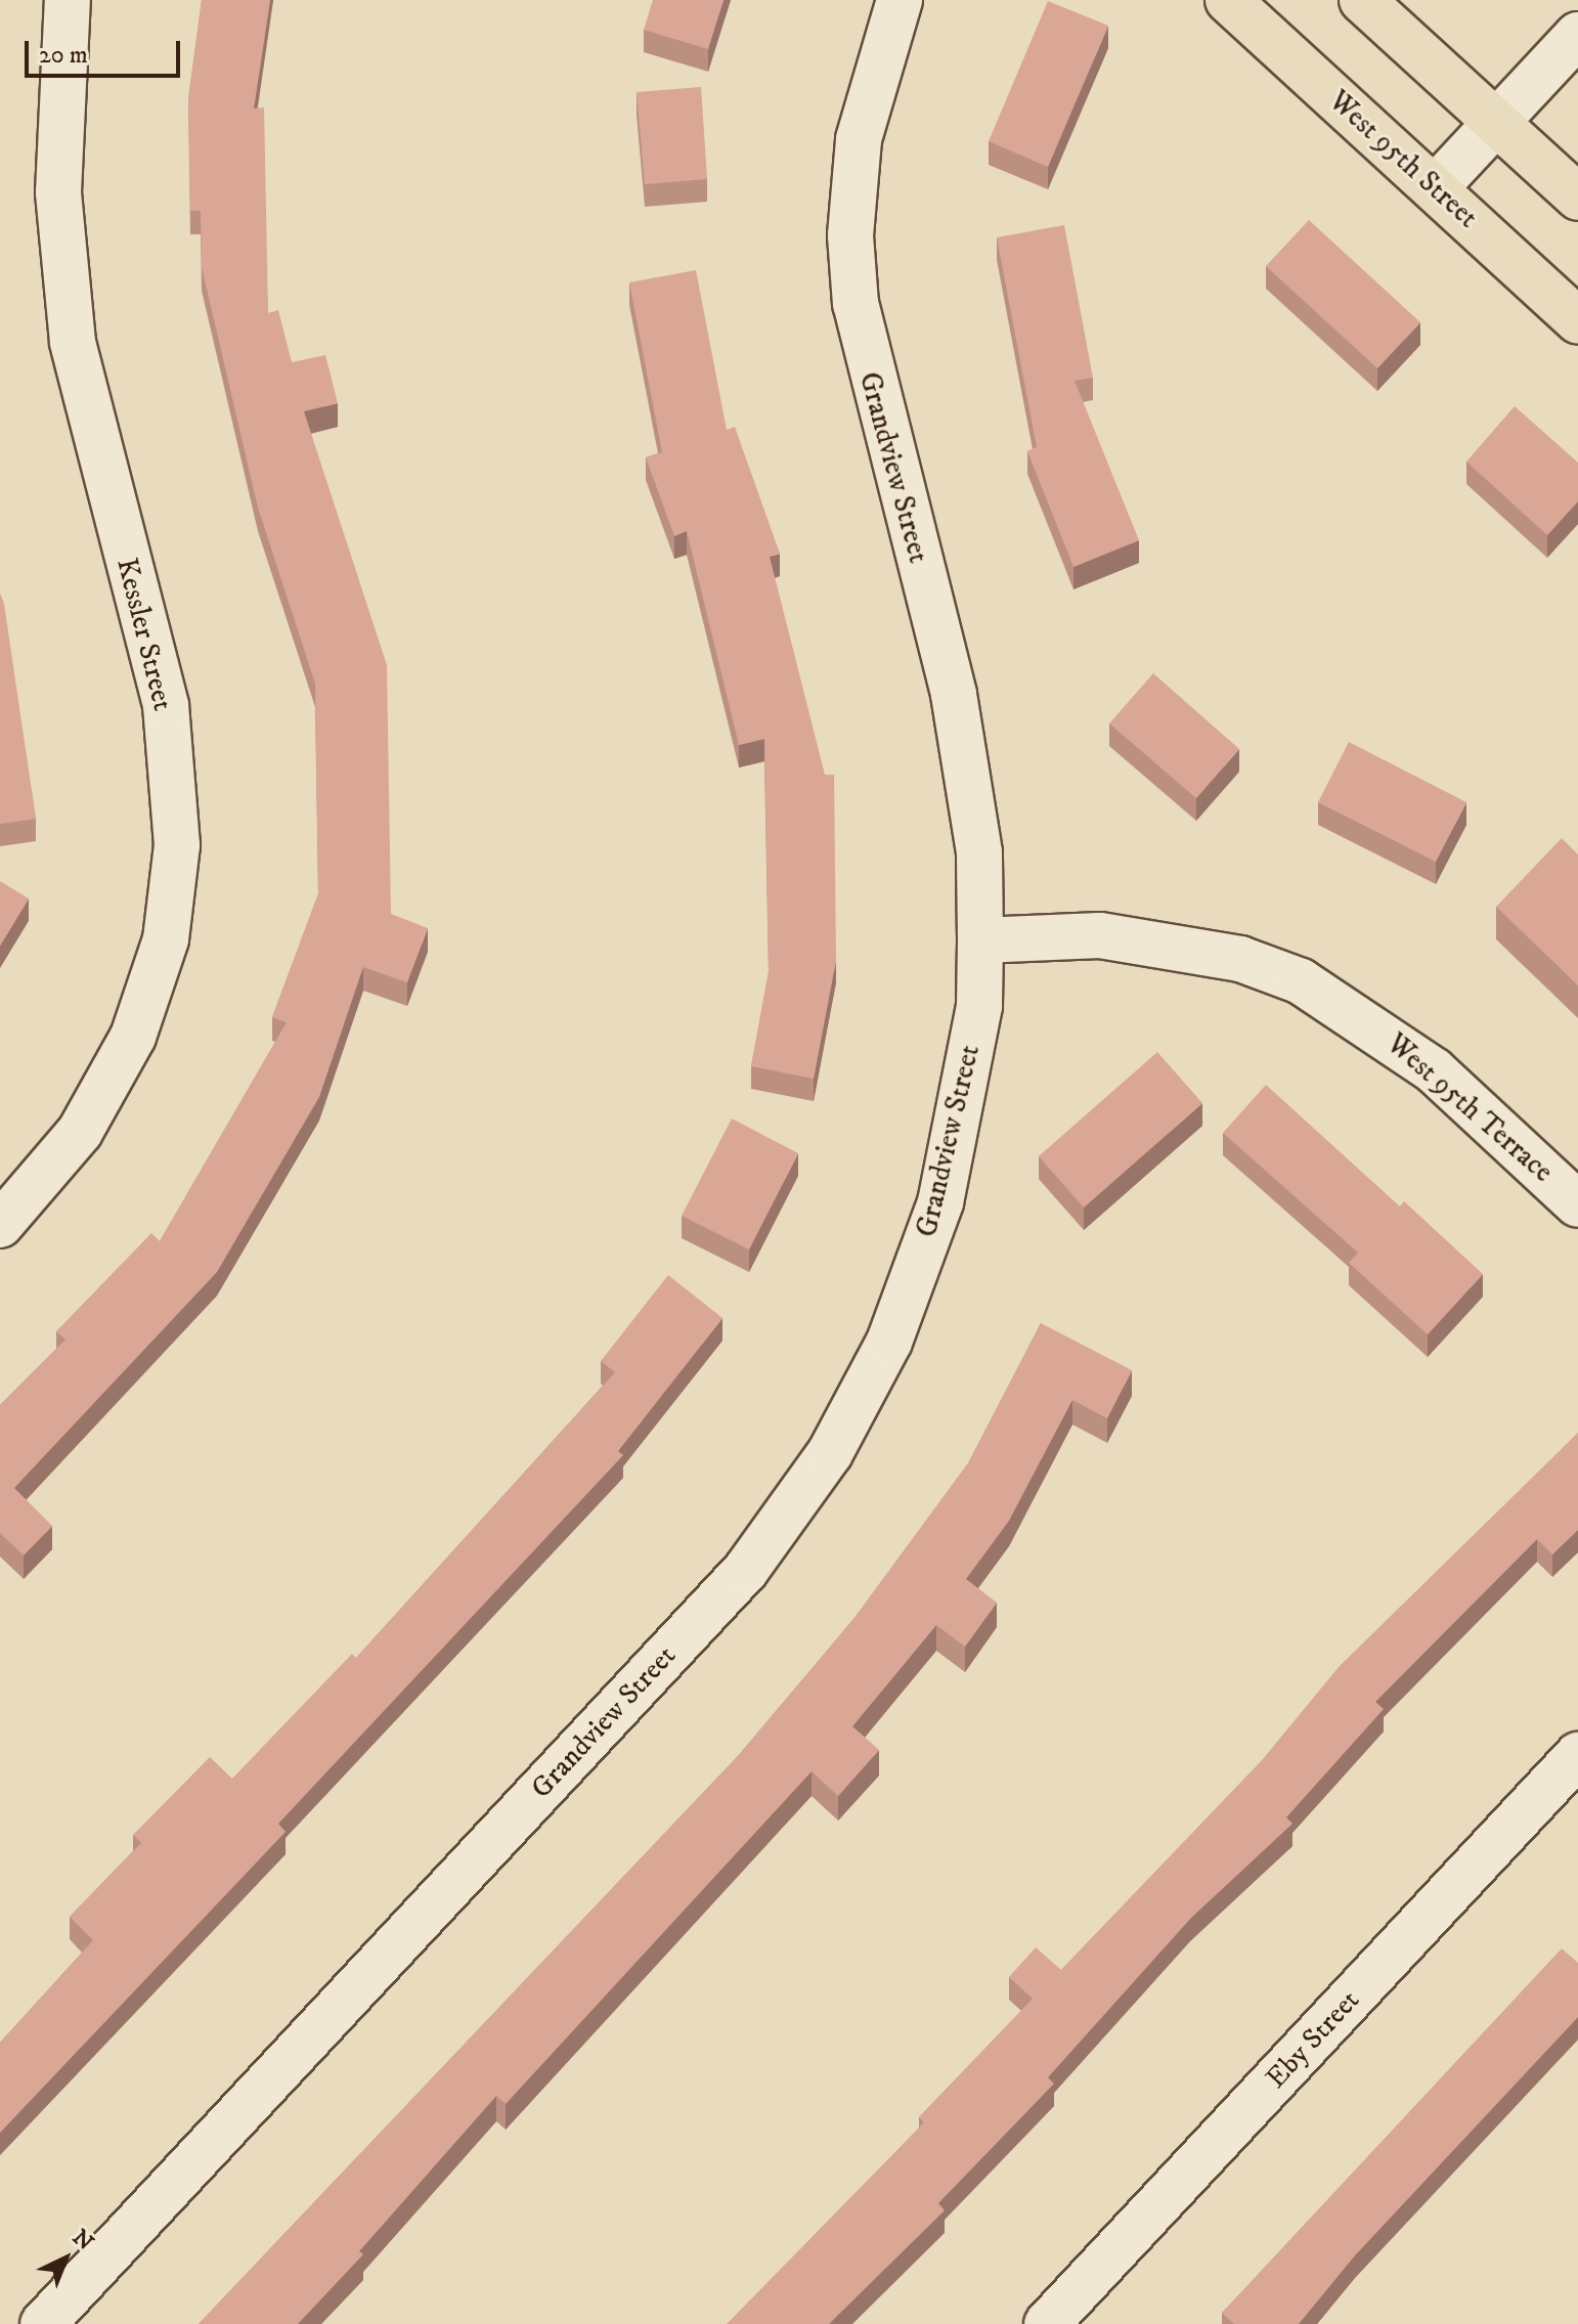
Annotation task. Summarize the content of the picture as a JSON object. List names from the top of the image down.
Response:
{
  "streets": {
    "main road": ["West 95th Street"],
    "street": [
      "Grandview Street",
      "Kessler Street",
      "West 95th Terrace",
      "Eby Street"
    ]
  },
  "crossings": [
    ["Grandview Street", "West 95th Terrace"]
  ],
  "scale_bar": "20 m",
  "north": "top right"
}
